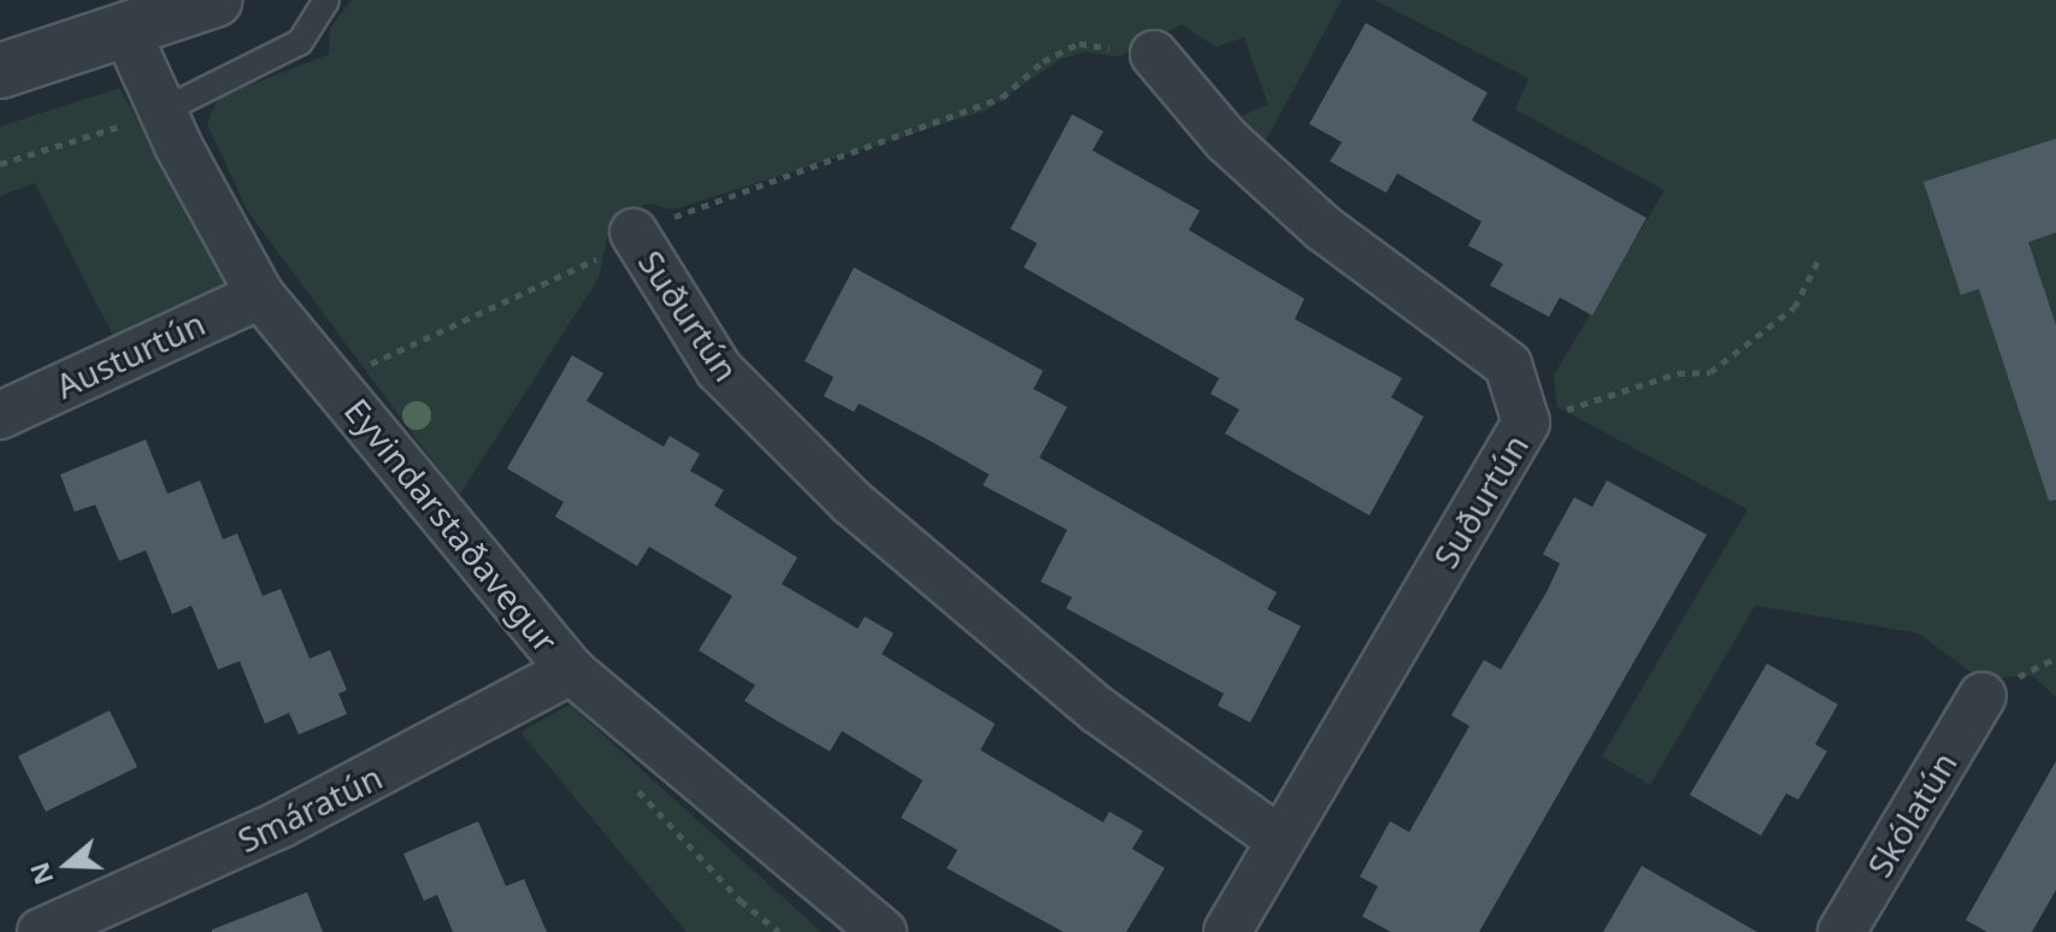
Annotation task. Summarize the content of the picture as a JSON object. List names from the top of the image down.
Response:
{
  "streets": {
    "street": [
      "Suðurtún",
      "Austurtún",
      "Eyvindarstaðavegur",
      "Smáratún",
      "Skólatún"
    ]
  },
  "crossings": [
    ["Austurtún", "Eyvindarstaðavegur"],
    ["Eyvindarstaðavegur", "Smáratún"]
  ],
  "north": "left"
}
